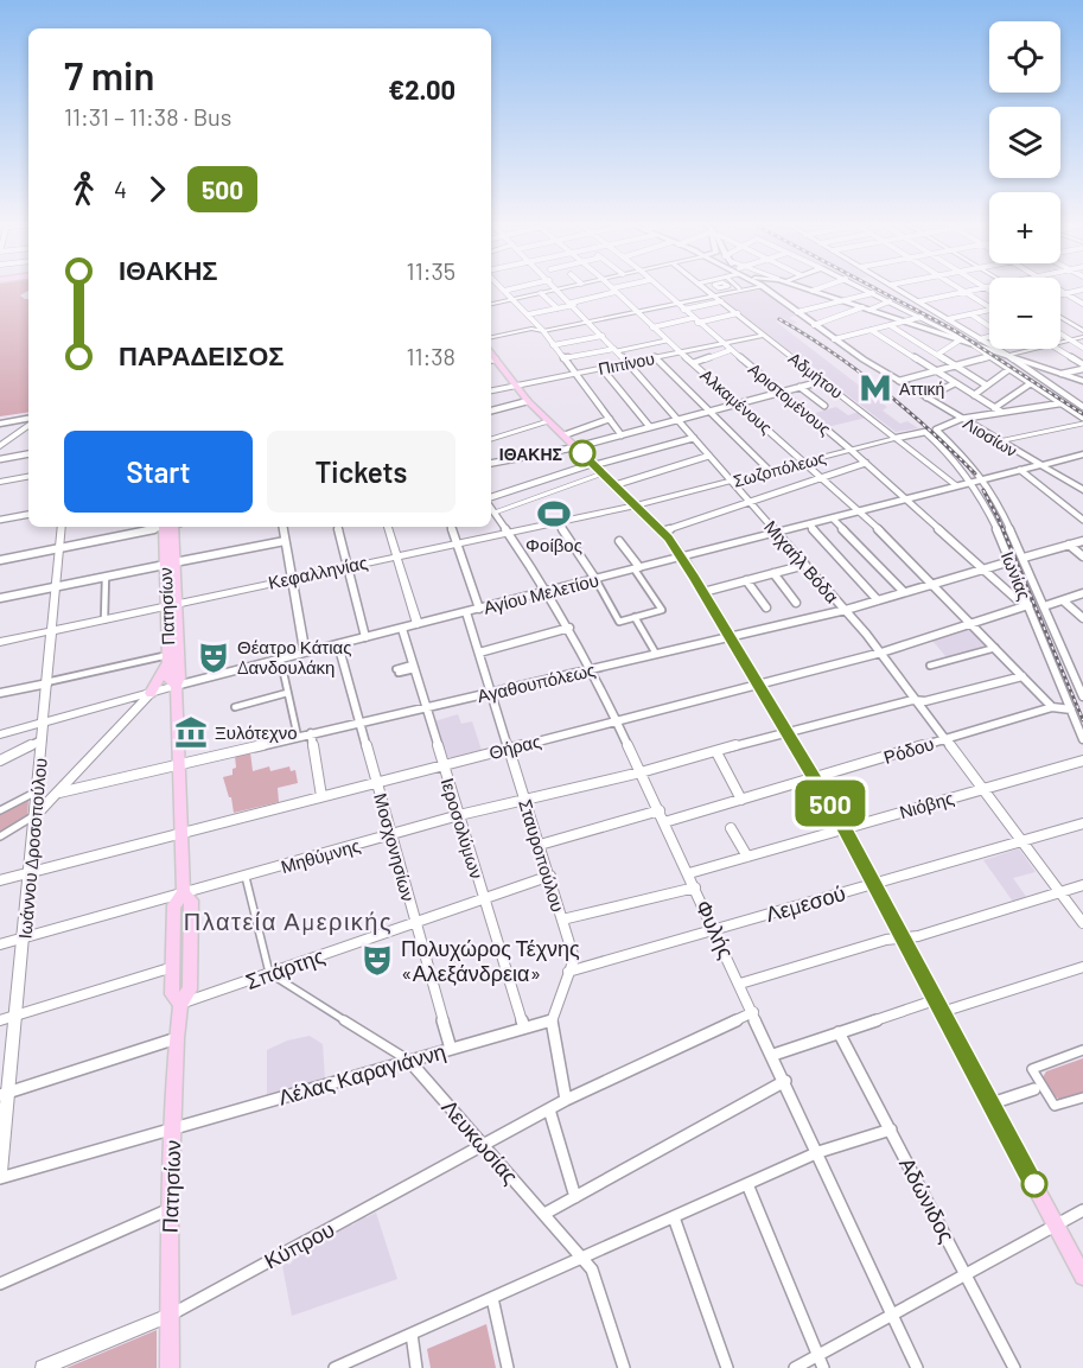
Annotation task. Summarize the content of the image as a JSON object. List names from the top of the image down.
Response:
{
  "streets": {
    "main road": ["Λιοσίων", "Αγίου Μελετίου", "Πατησίων"],
    "street": [
      "Πιπίνου",
      "Αδμήτου",
      "Αριστομένους",
      "Αλκαμένους",
      "Σωζοπόλεως",
      "Μιχαήλ Βόδα",
      "Κεφαλληνίας",
      "Ιωνίας",
      "Αγαθουπόλεως",
      "Θήρας",
      "Ρόδου",
      "Νιόβης",
      "Ιεροσολύμων",
      "Μοσχονησίων",
      "Ιωάννου Δροσοπούλου",
      "Μηθύμνης",
      "Σταυροπούλου",
      "Λεμεσού",
      "Φυλής",
      "Σπάρτης",
      "Λέλας Καραγιάννη",
      "Λευκωσίας",
      "Αδώνιδος",
      "Κύπρου"
    ]
  },
  "crossings": [
    ["Πιπίνου", "Αδμήτου"],
    ["Πιπίνου", "Αριστομένους"],
    ["Πιπίνου", "Αλκαμένους"],
    ["Πιπίνου", "Μιχαήλ Βόδα"],
    ["Αδμήτου", "Σωζοπόλεως"],
    ["Αδμήτου", "Αγίου Μελετίου"],
    ["Αριστομένους", "Σωζοπόλεως"],
    ["Αριστομένους", "Ιωνίας"],
    ["Αριστομένους", "Αγίου Μελετίου"],
    ["Αριστομένους", "Αγαθουπόλεως"],
    ["Αριστομένους", "Θήρας"],
    ["Αλκαμένους", "Σωζοπόλεως"],
    ["Αλκαμένους", "Αγίου Μελετίου"],
    ["Αλκαμένους", "Αγαθουπόλεως"],
    ["Αλκαμένους", "Θήρας"],
    ["Αλκαμένους", "Ρόδου"],
    ["Αλκαμένους", "Μηθύμνης"],
    ["Λιοσίων", "Ιωνίας"],
    ["Λιοσίων", "Αγίου Μελετίου"],
    ["Σωζοπόλεως", "Μιχαήλ Βόδα"],
    ["Σωζοπόλεως", "Κεφαλληνίας"],
    ["Σωζοπόλεως", "Ιωνίας"],
    ["Μιχαήλ Βόδα", "Αγίου Μελετίου"],
    ["Μιχαήλ Βόδα", "Αγαθουπόλεως"],
    ["Μιχαήλ Βόδα", "Θήρας"],
    ["Μιχαήλ Βόδα", "Ρόδου"],
    ["Μιχαήλ Βόδα", "Νιόβης"],
    ["Μιχαήλ Βόδα", "Μηθύμνης"],
    ["Μιχαήλ Βόδα", "Λεμεσού"],
    ["Κεφαλληνίας", "Πατησίων"],
    ["Κεφαλληνίας", "Ιωάννου Δροσοπούλου"],
    ["Κεφαλληνίας", "Φυλής"],
    ["Ιωνίας", "Αγίου Μελετίου"],
    ["Ιωνίας", "Αγαθουπόλεως"],
    ["Ιωνίας", "Θήρας"],
    ["Ιωνίας", "Ρόδου"],
    ["Αγίου Μελετίου", "Πατησίων"],
    ["Αγίου Μελετίου", "Ιεροσολύμων"],
    ["Αγίου Μελετίου", "Μοσχονησίων"],
    ["Αγίου Μελετίου", "Ιωάννου Δροσοπούλου"],
    ["Αγίου Μελετίου", "Σταυροπούλου"],
    ["Αγίου Μελετίου", "Φυλής"],
    ["Πατησίων", "Αγαθουπόλεως"],
    ["Πατησίων", "Θήρας"],
    ["Πατησίων", "Μηθύμνης"],
    ["Πατησίων", "Σπάρτης"],
    ["Πατησίων", "Λέλας Καραγιάννη"],
    ["Πατησίων", "Κύπρου"],
    ["Αγαθουπόλεως", "Ιεροσολύμων"],
    ["Αγαθουπόλεως", "Μοσχονησίων"],
    ["Αγαθουπόλεως", "Σταυροπούλου"],
    ["Αγαθουπόλεως", "Φυλής"],
    ["Θήρας", "Ιεροσολύμων"],
    ["Θήρας", "Μοσχονησίων"],
    ["Θήρας", "Ιωάννου Δροσοπούλου"],
    ["Θήρας", "Σταυροπούλου"],
    ["Θήρας", "Φυλής"],
    ["Ρόδου", "Φυλής"],
    ["Νιόβης", "Φυλής"],
    ["Ιεροσολύμων", "Μηθύμνης"],
    ["Ιεροσολύμων", "Σπάρτης"],
    ["Ιεροσολύμων", "Λέλας Καραγιάννη"],
    ["Μοσχονησίων", "Μηθύμνης"],
    ["Μοσχονησίων", "Σπάρτης"],
    ["Μοσχονησίων", "Λέλας Καραγιάννη"],
    ["Ιωάννου Δροσοπούλου", "Μηθύμνης"],
    ["Μηθύμνης", "Σταυροπούλου"],
    ["Μηθύμνης", "Φυλής"],
    ["Σταυροπούλου", "Λεμεσού"],
    ["Σταυροπούλου", "Σπάρτης"],
    ["Σταυροπούλου", "Λέλας Καραγιάννη"],
    ["Σταυροπούλου", "Κύπρου"],
    ["Λεμεσού", "Φυλής"],
    ["Φυλής", "Κύπρου"],
    ["Σπάρτης", "Λευκωσίας"],
    ["Λέλας Καραγιάννη", "Λευκωσίας"],
    ["Λευκωσίας", "Κύπρου"]
  ],
  "districts": ["Πλατεία Αμερικής"],
  "places": {
    "metro station": ["Αττική"],
    "other": ["ΙΘΑΚΗΣ"],
    "sports": ["Φοίβος"],
    "theatre": ["Θέατρο Κάτιας Δανδουλάκη", "Πολυχώρος Τέχνης «Αλεξάνδρεια»"],
    "museum": ["Ξυλότεχνο"]
  },
  "lines": ["bus line 500"],
  "page": {
    "on_map": "500",
    "map_buttons": ["+", "−"],
    "heading": ["7 min", "11:31 – 11:38 · Bus", "€2.00"],
    "legs": ["4", "500"],
    "list": [
      {
        "name": "ΙΘΑΚΗΣ",
        "value": "11:35"
      },
      {
        "name": "ΠΑΡΑΔΕΙΣΟΣ",
        "value": "11:38"
      }
    ],
    "buttons": ["Start", "Tickets"]
  }
}
